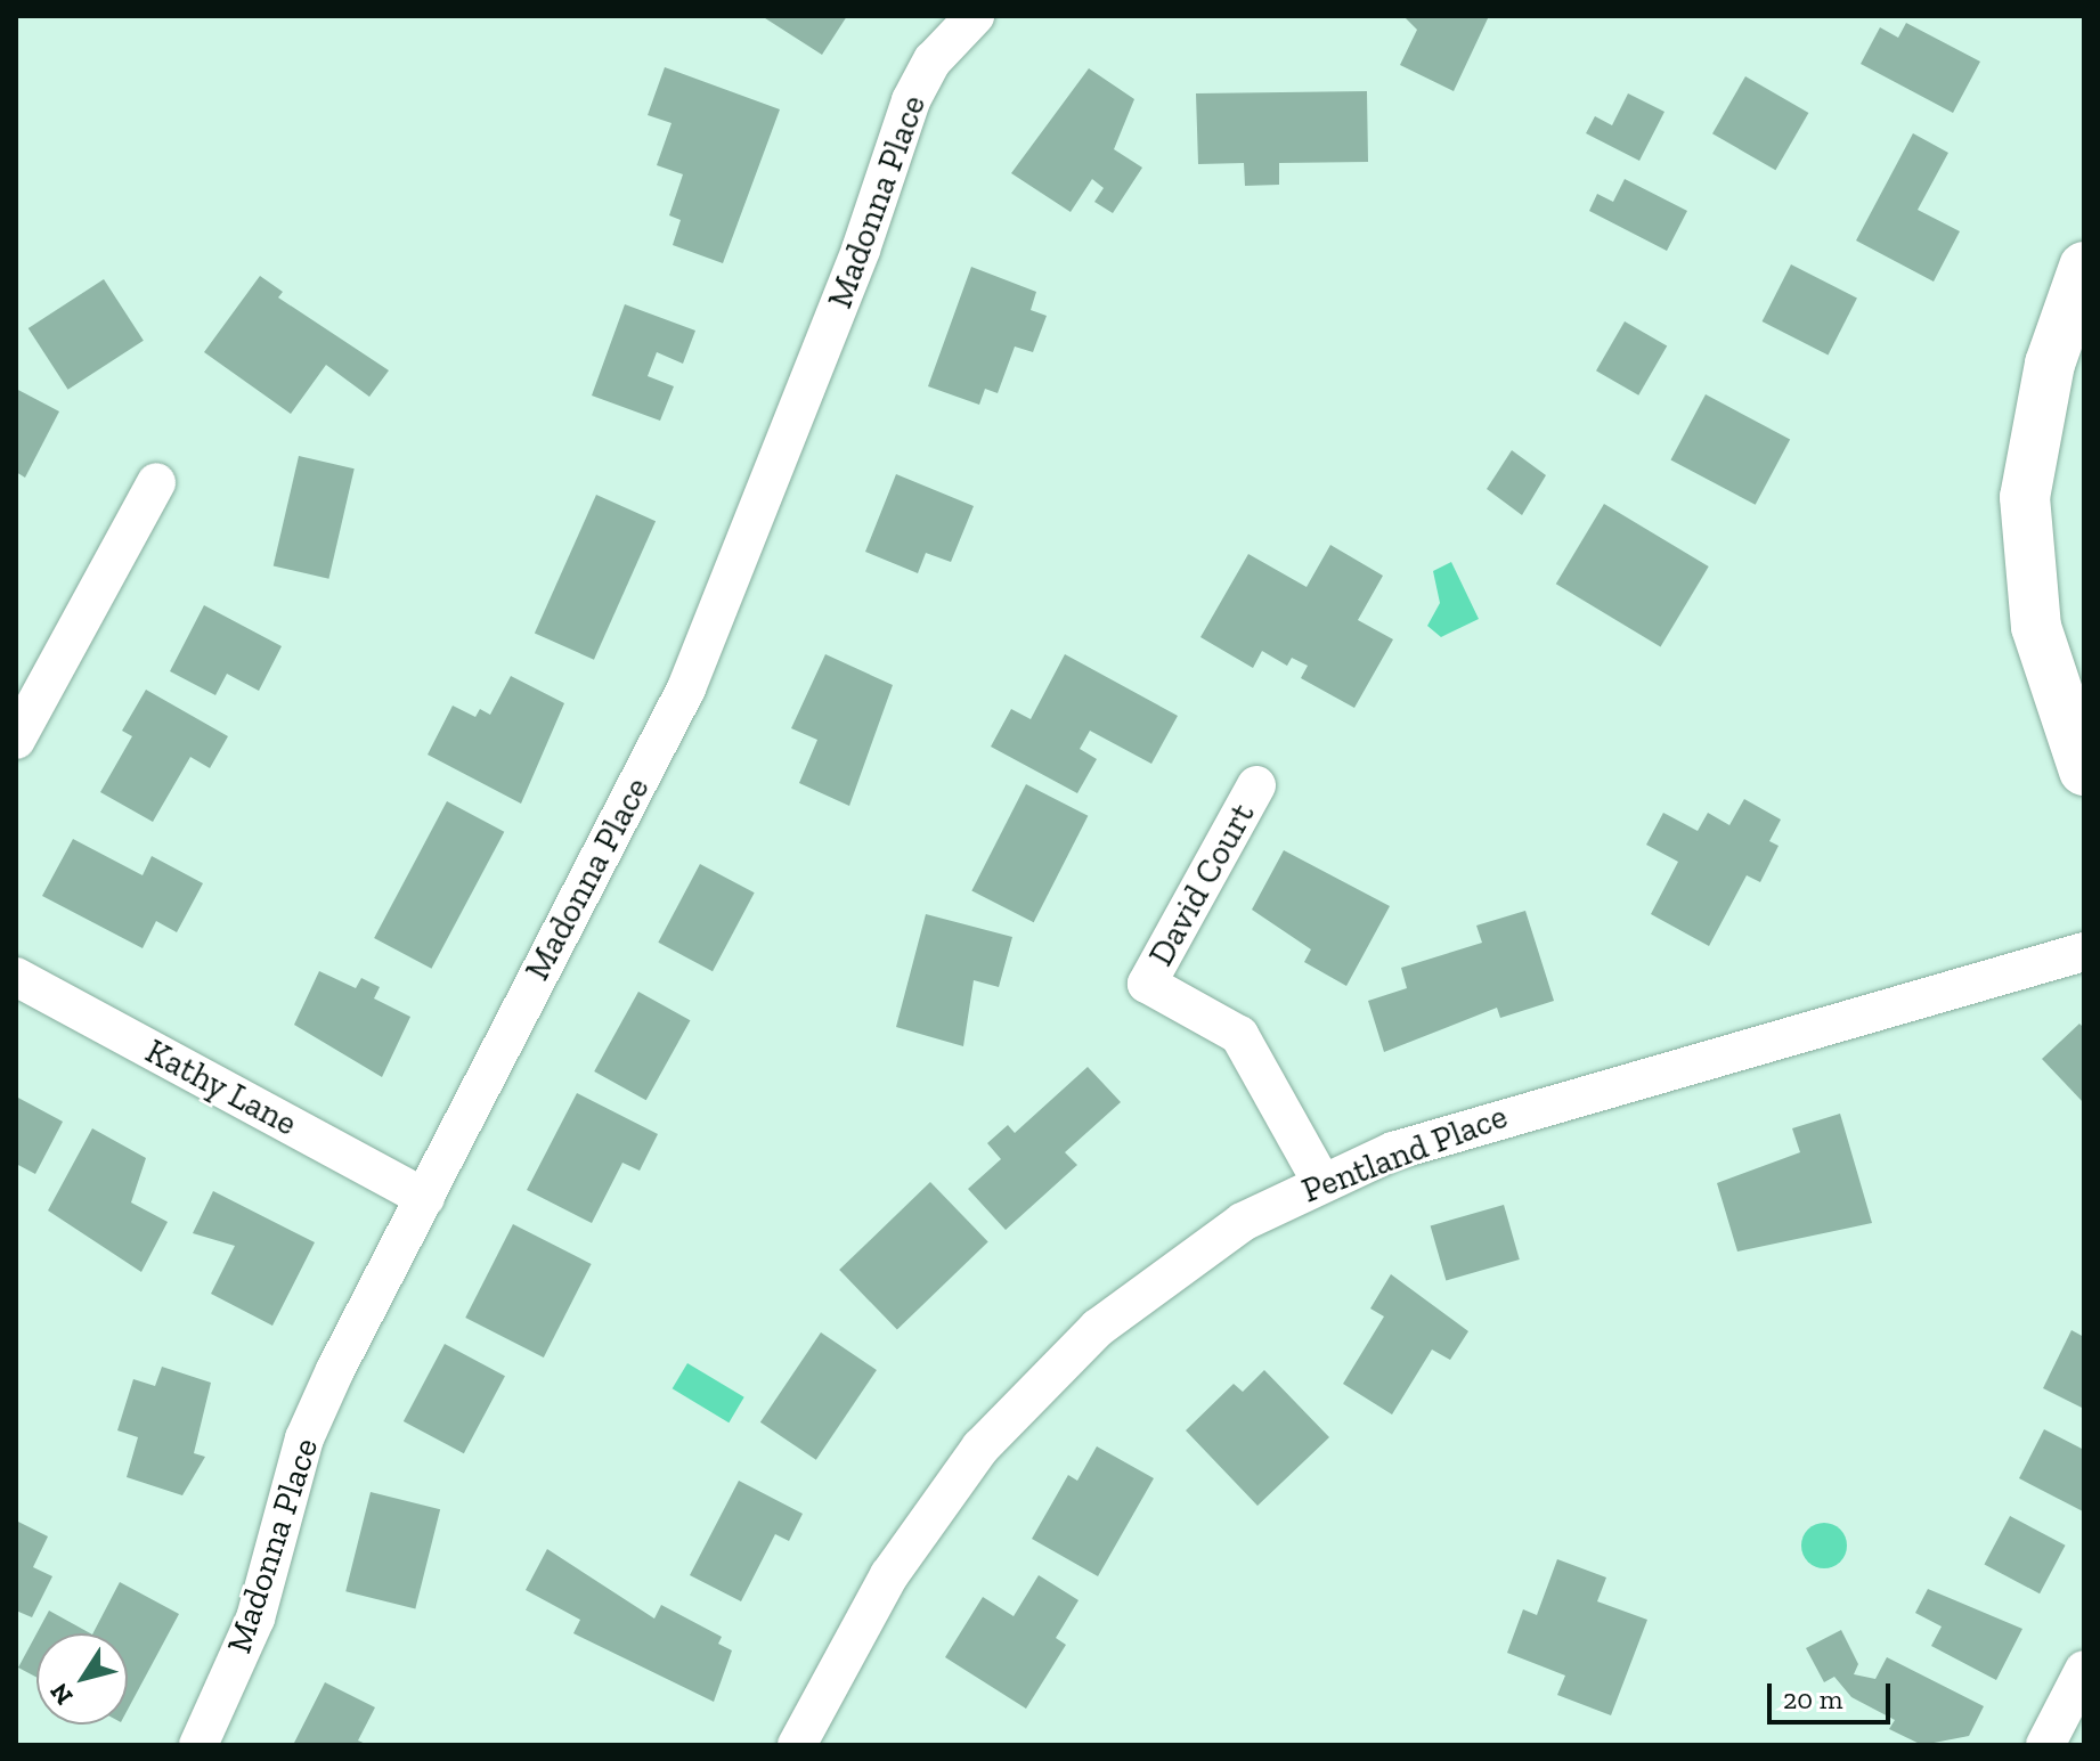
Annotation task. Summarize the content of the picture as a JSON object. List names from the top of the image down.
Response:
{
  "streets": {
    "street": [
      "Madonna Place",
      "David Court",
      "Kathy Lane",
      "Pentland Place"
    ]
  },
  "crossings": [
    ["Madonna Place", "Kathy Lane"],
    ["David Court", "Pentland Place"]
  ],
  "scale_bar": "20 m",
  "north": "bottom left"
}
